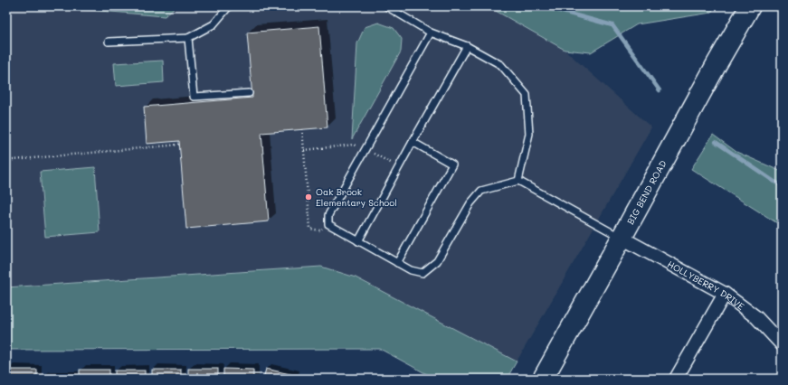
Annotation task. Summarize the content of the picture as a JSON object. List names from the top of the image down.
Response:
{
  "streets": {
    "main road": ["BIG BEND ROAD"],
    "street": ["HOLLYBERRY DRIVE"]
  },
  "crossings": [
    ["BIG BEND ROAD", "HOLLYBERRY DRIVE"]
  ],
  "places": ["Oak Brook Elementary School"]
}
